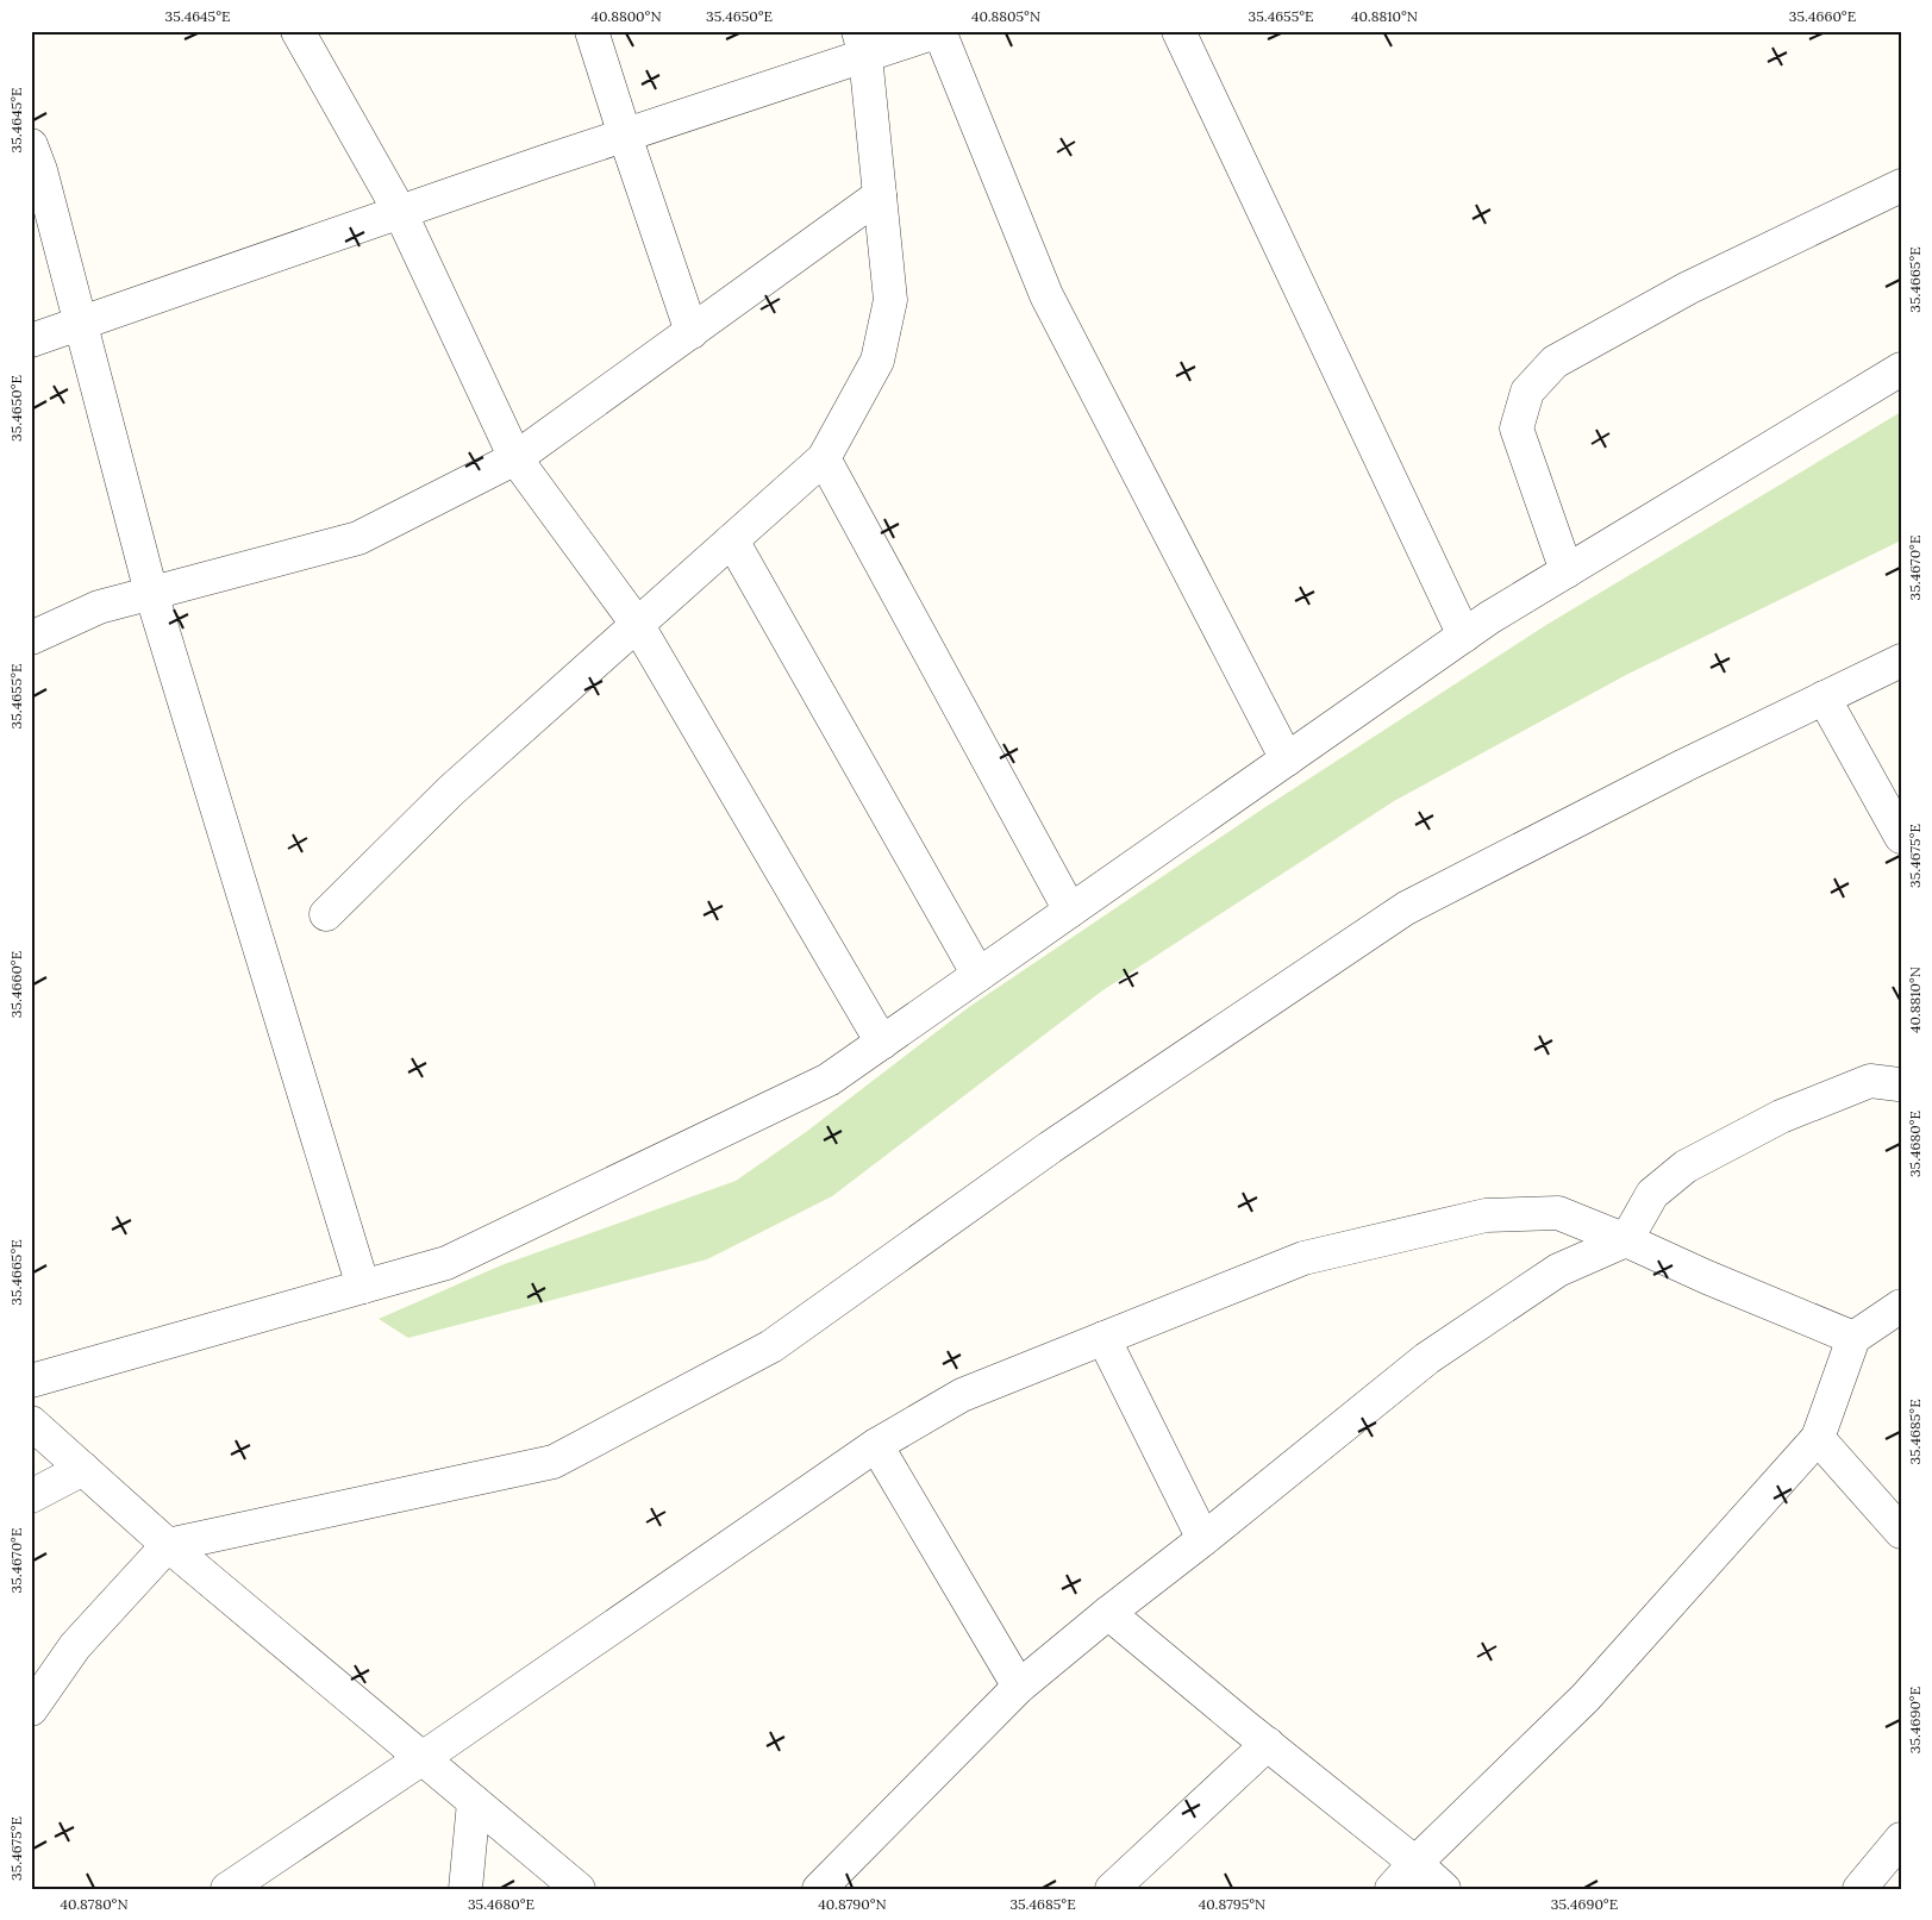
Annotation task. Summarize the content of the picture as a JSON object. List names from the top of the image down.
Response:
{
  "coordinates": [
    "35.4645°E",
    "40.8800°N",
    "35.4650°E",
    "40.8805°N",
    "35.4655°E",
    "40.8810°N",
    "35.4660°E",
    "35.4665°E",
    "35.4670°E",
    "35.4675°E",
    "35.4680°E",
    "35.4685°E",
    "35.4690°E",
    "40.8780°N",
    "40.8790°N",
    "40.8795°N"
  ]
}
